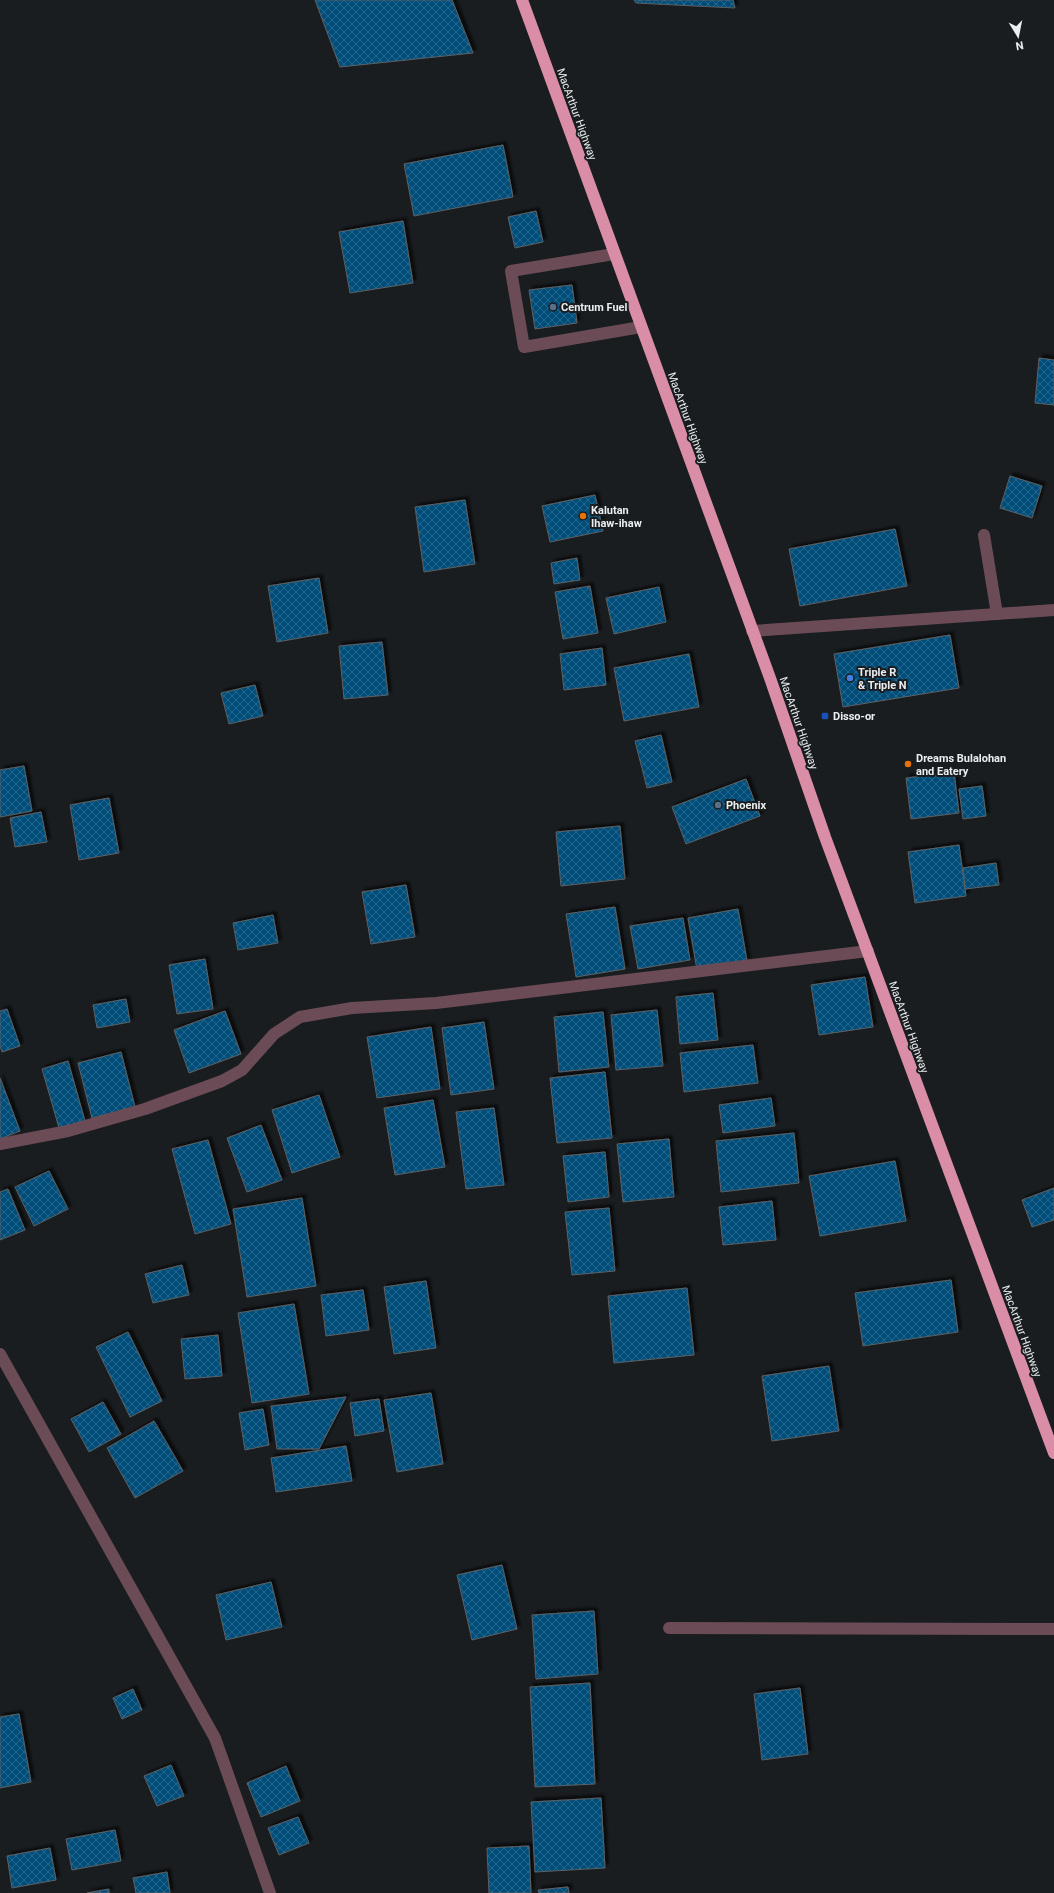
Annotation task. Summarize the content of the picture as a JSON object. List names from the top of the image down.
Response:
{
  "streets": {
    "highway": ["MacArthur Highway"]
  },
  "places": {
    "other": [
      "Centrum Fuel",
      "Kalutan Ihaw-ihaw",
      "Triple R & Triple N",
      "Dreams Bulalohan and Eatery",
      "Phoenix"
    ],
    "transit": ["Disso-or"]
  },
  "north": "bottom"
}
